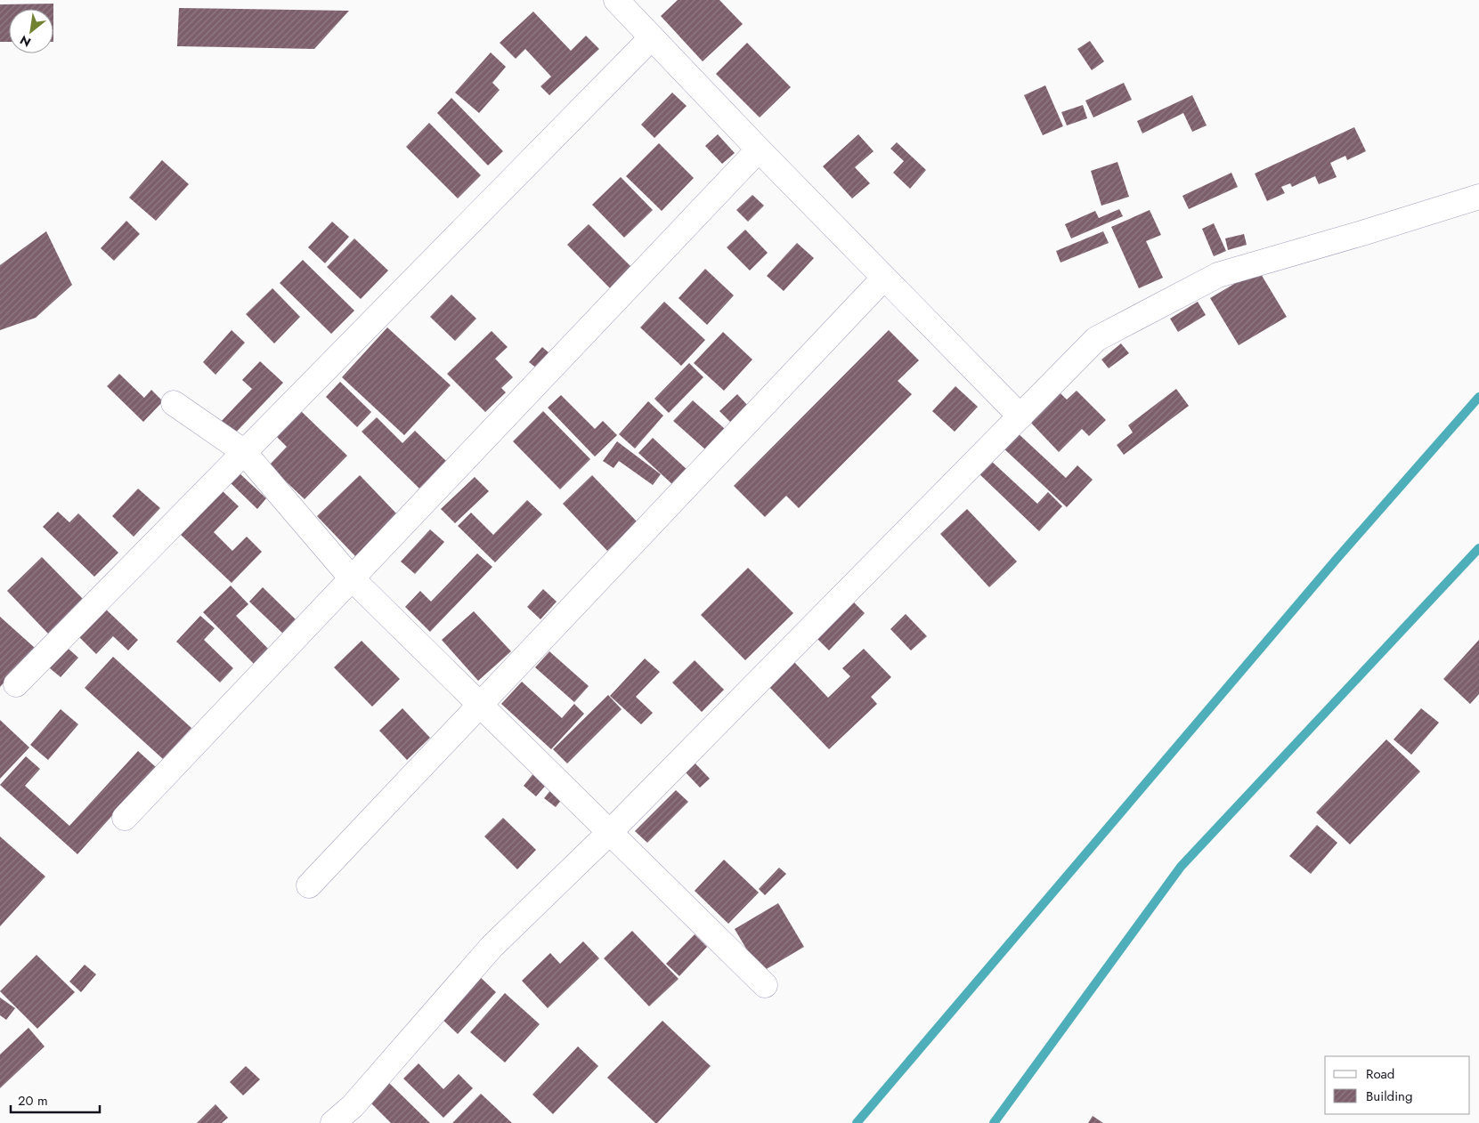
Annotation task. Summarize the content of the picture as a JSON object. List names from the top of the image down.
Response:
{
  "legend": ["Road", "Building"],
  "scale_bar": "20 m",
  "north": "bottom left"
}
